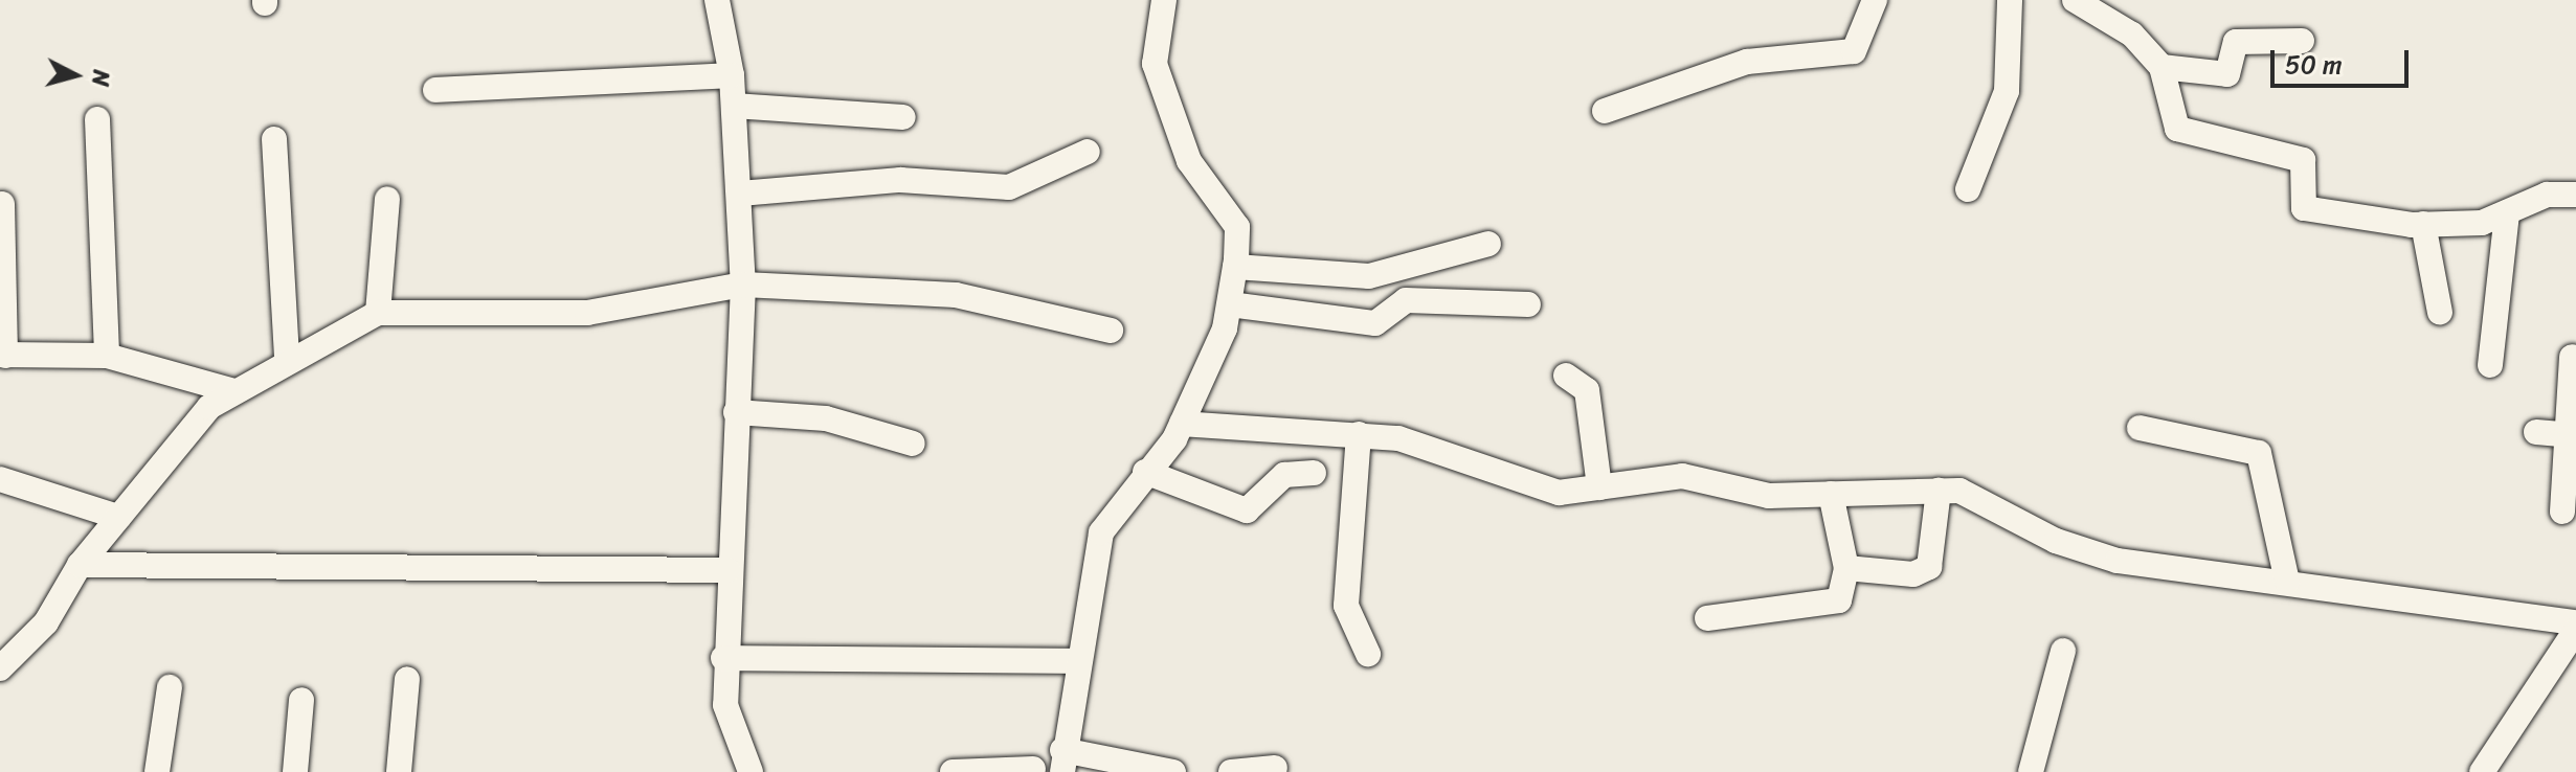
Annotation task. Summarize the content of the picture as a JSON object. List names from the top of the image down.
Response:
{
  "scale_bar": "50 m",
  "north": "right"
}
